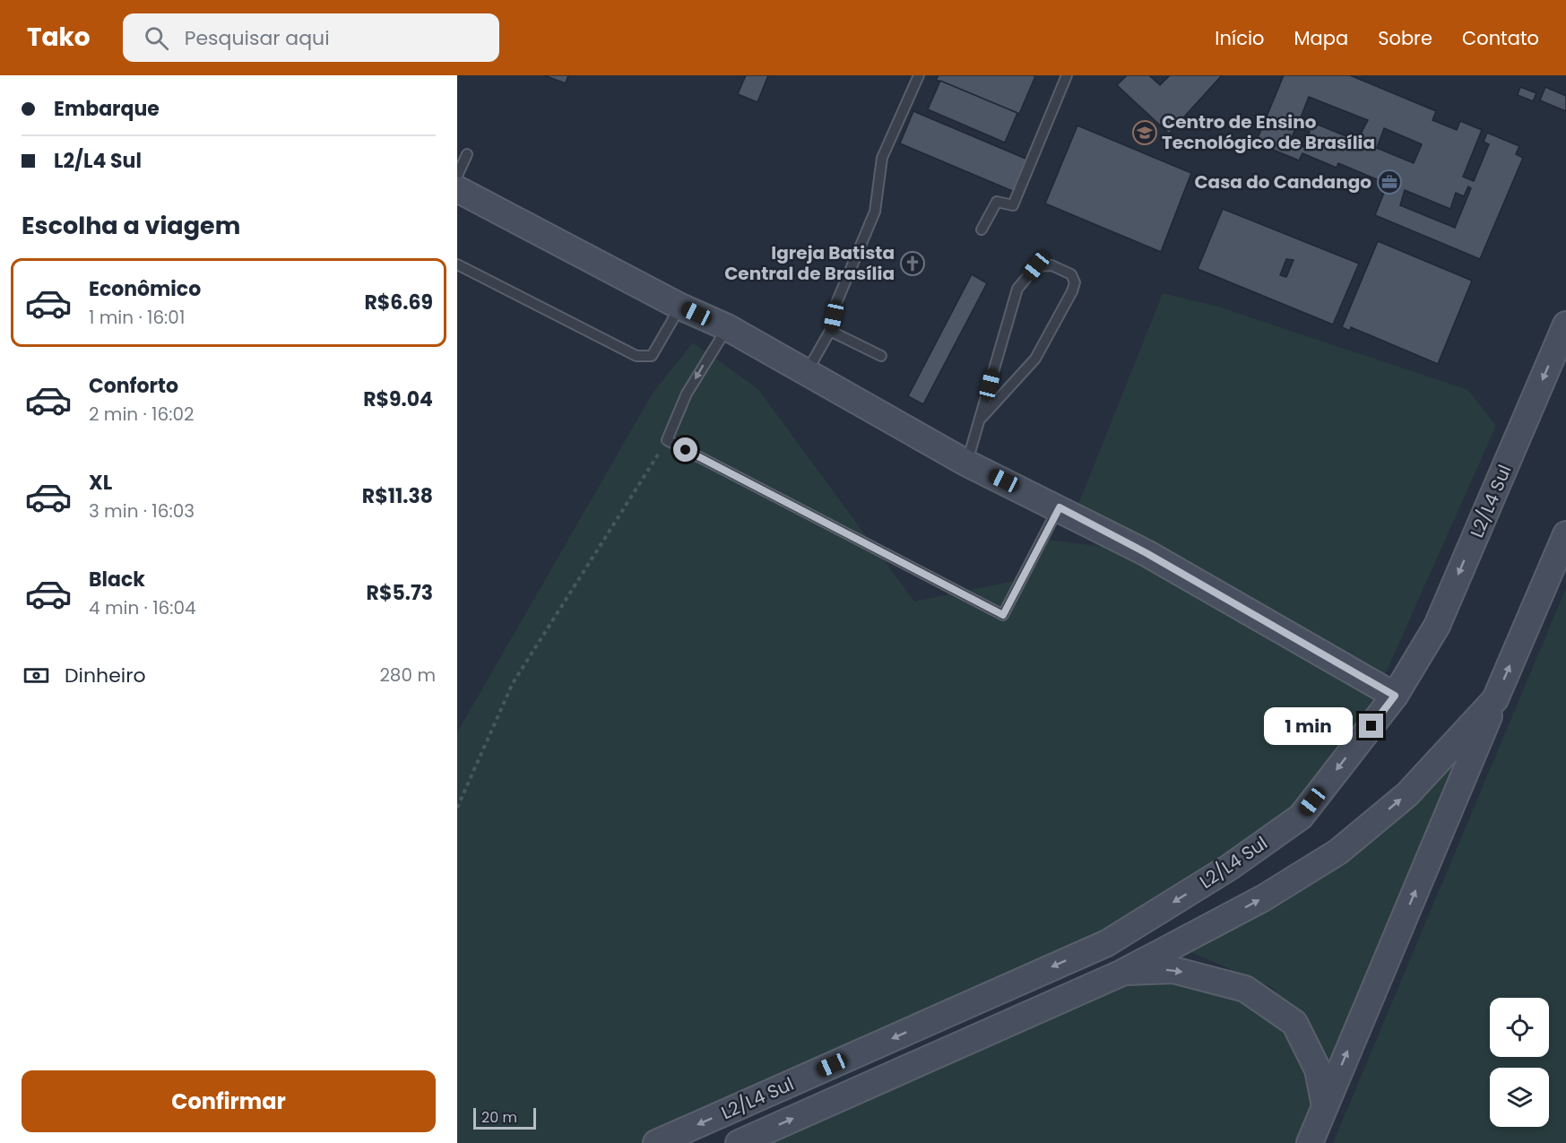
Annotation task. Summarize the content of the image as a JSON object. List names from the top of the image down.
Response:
{
  "streets": {
    "main road": ["L2/L4 Sul"]
  },
  "places": {
    "school or university": ["Centro de Ensino Tecnológico de Brasília"],
    "office": ["Casa do Candango"],
    "church": ["Igreja Batista Central de Brasília"]
  },
  "scale_bar": "20 m",
  "page": {
    "header": "Tako",
    "search": "Pesquisar aqui",
    "nav": [
      "Início",
      "Mapa",
      "Sobre",
      "Contato"
    ],
    "banner": ["Embarque", "L2/L4 Sul"],
    "heading": "Escolha a viagem",
    "list": [
      {
        "name": "Econômico",
        "note": "1 min · 16:01",
        "value": "R$6.69"
      },
      {
        "name": "Conforto",
        "note": "2 min · 16:02",
        "value": "R$9.04"
      },
      {
        "name": "XL",
        "note": "3 min · 16:03",
        "value": "R$11.38"
      },
      {
        "name": "Black",
        "note": "4 min · 16:04",
        "value": "R$5.73"
      }
    ],
    "pay": ["Dinheiro", "280 m"],
    "bubble": "1 min",
    "buttons": "Confirmar",
    "scale": "20 m"
  }
}
